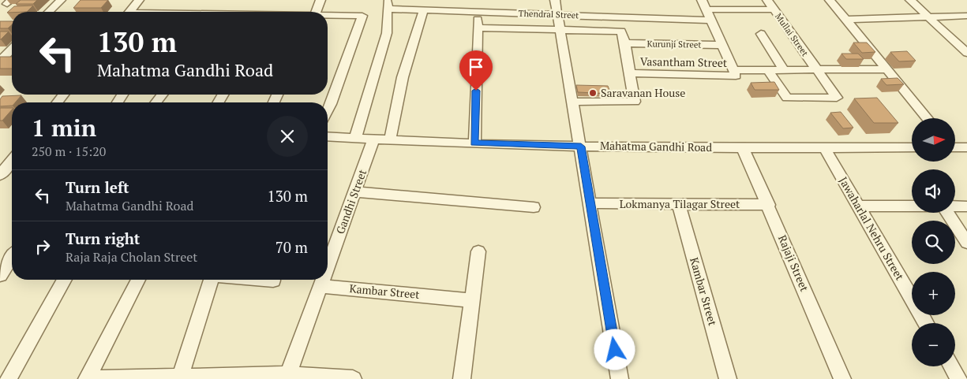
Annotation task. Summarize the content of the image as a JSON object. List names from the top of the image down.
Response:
{
  "streets": {
    "street": [
      "Thendral Street",
      "Mullai Street",
      "Kurunji Street",
      "Vasantham Street",
      "Mahatma Gandhi Road",
      "Gandhi Street",
      "Lokmanya Tilagar Street",
      "Jawaharlal Nehru Street",
      "Rajaji Street",
      "Kambar Street"
    ]
  },
  "crossings": [
    ["Mullai Street", "Vasantham Street"],
    ["Mahatma Gandhi Road", "Gandhi Street"],
    ["Mahatma Gandhi Road", "Jawaharlal Nehru Street"],
    ["Mahatma Gandhi Road", "Rajaji Street"],
    ["Gandhi Street", "Kambar Street"],
    ["Lokmanya Tilagar Street", "Rajaji Street"],
    ["Lokmanya Tilagar Street", "Kambar Street"]
  ],
  "places": ["Saravanan House"],
  "north": "right",
  "page": {
    "turn": ["130 m", "Mahatma Gandhi Road"],
    "heading": ["1 min", "250 m · 15:20"],
    "map_buttons": ["+", "−"],
    "list": [
      {
        "name": "Turn left",
        "note": "Mahatma Gandhi Road",
        "value": "130 m"
      },
      {
        "name": "Turn right",
        "note": "Raja Raja Cholan Street",
        "value": "70 m"
      }
    ]
  }
}
